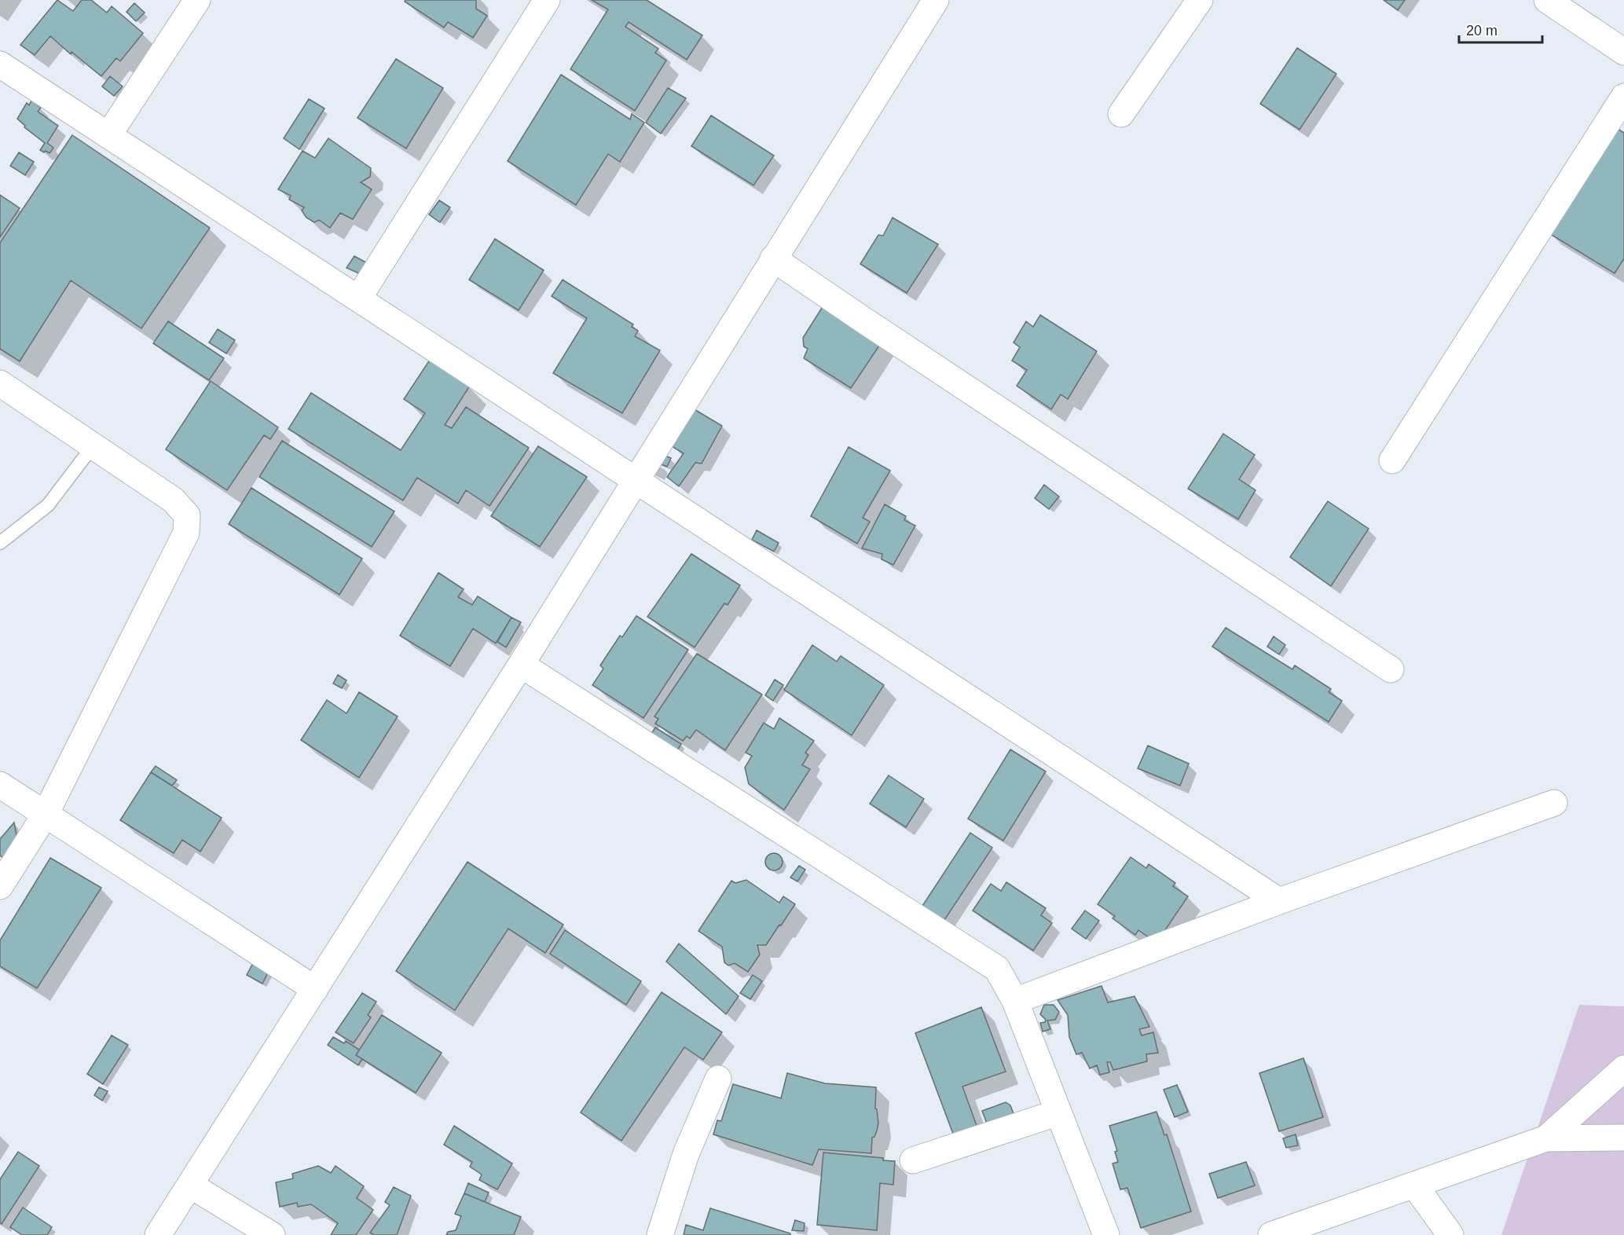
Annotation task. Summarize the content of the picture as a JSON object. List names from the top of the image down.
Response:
{
  "scale_bar": "20 m"
}
